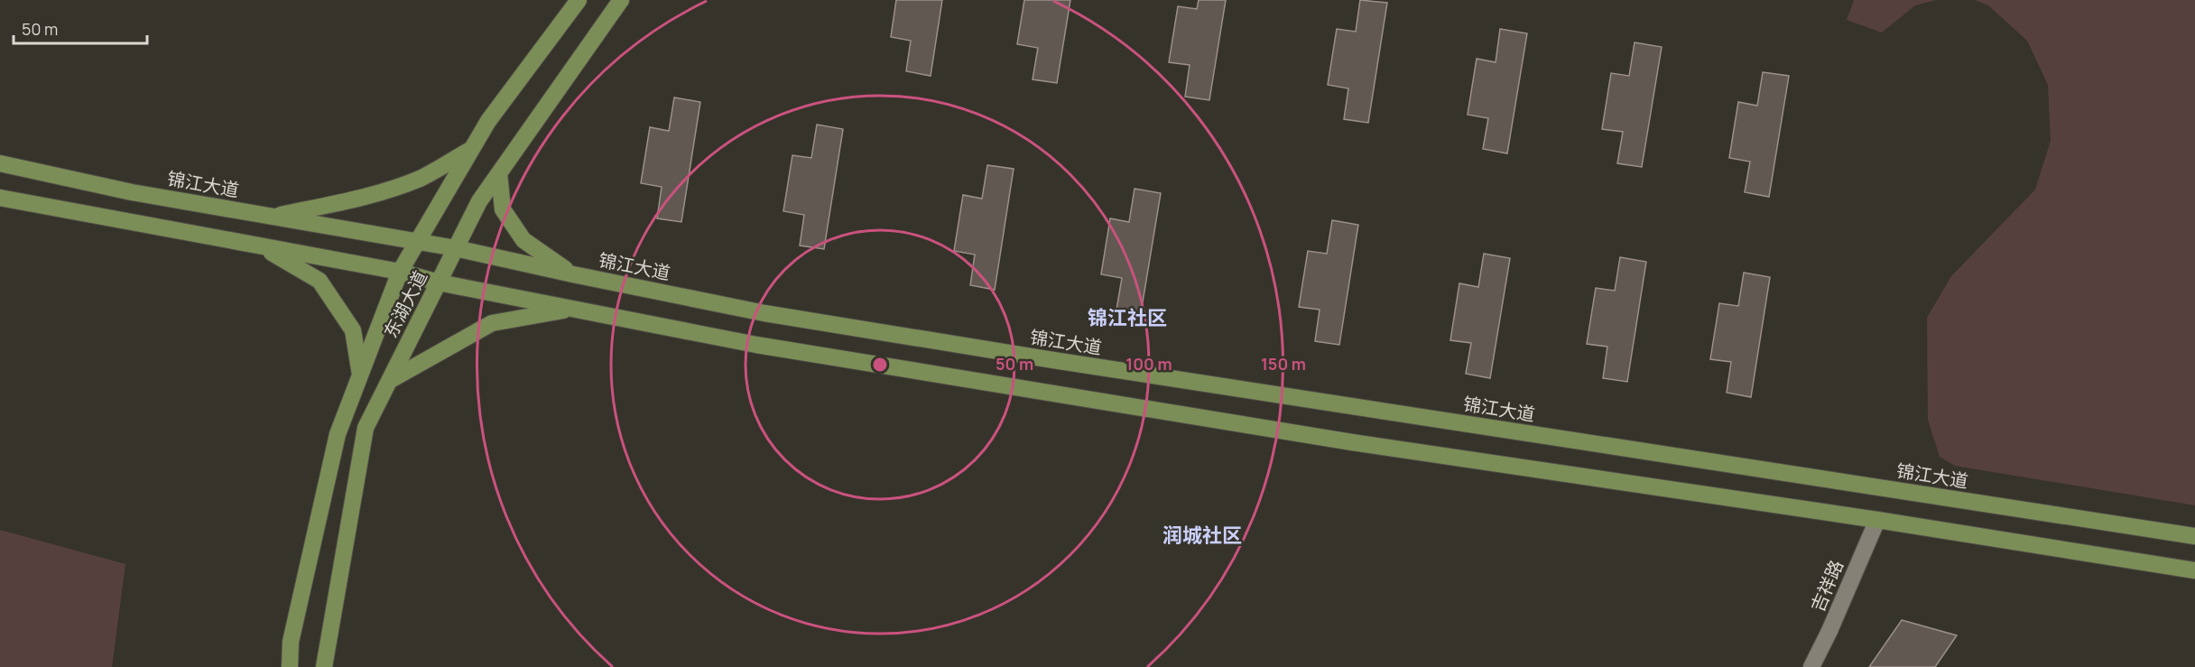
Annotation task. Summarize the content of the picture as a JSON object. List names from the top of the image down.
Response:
{
  "streets": {
    "main road": ["锦江大道", "东湖大道"],
    "street": ["吉祥路"]
  },
  "crossings": [
    ["锦江大道", "东湖大道"]
  ],
  "districts": ["锦江社区", "润城社区"],
  "scale_bar": "50 m",
  "rings": ["50 m", "100 m", "150 m"]
}
